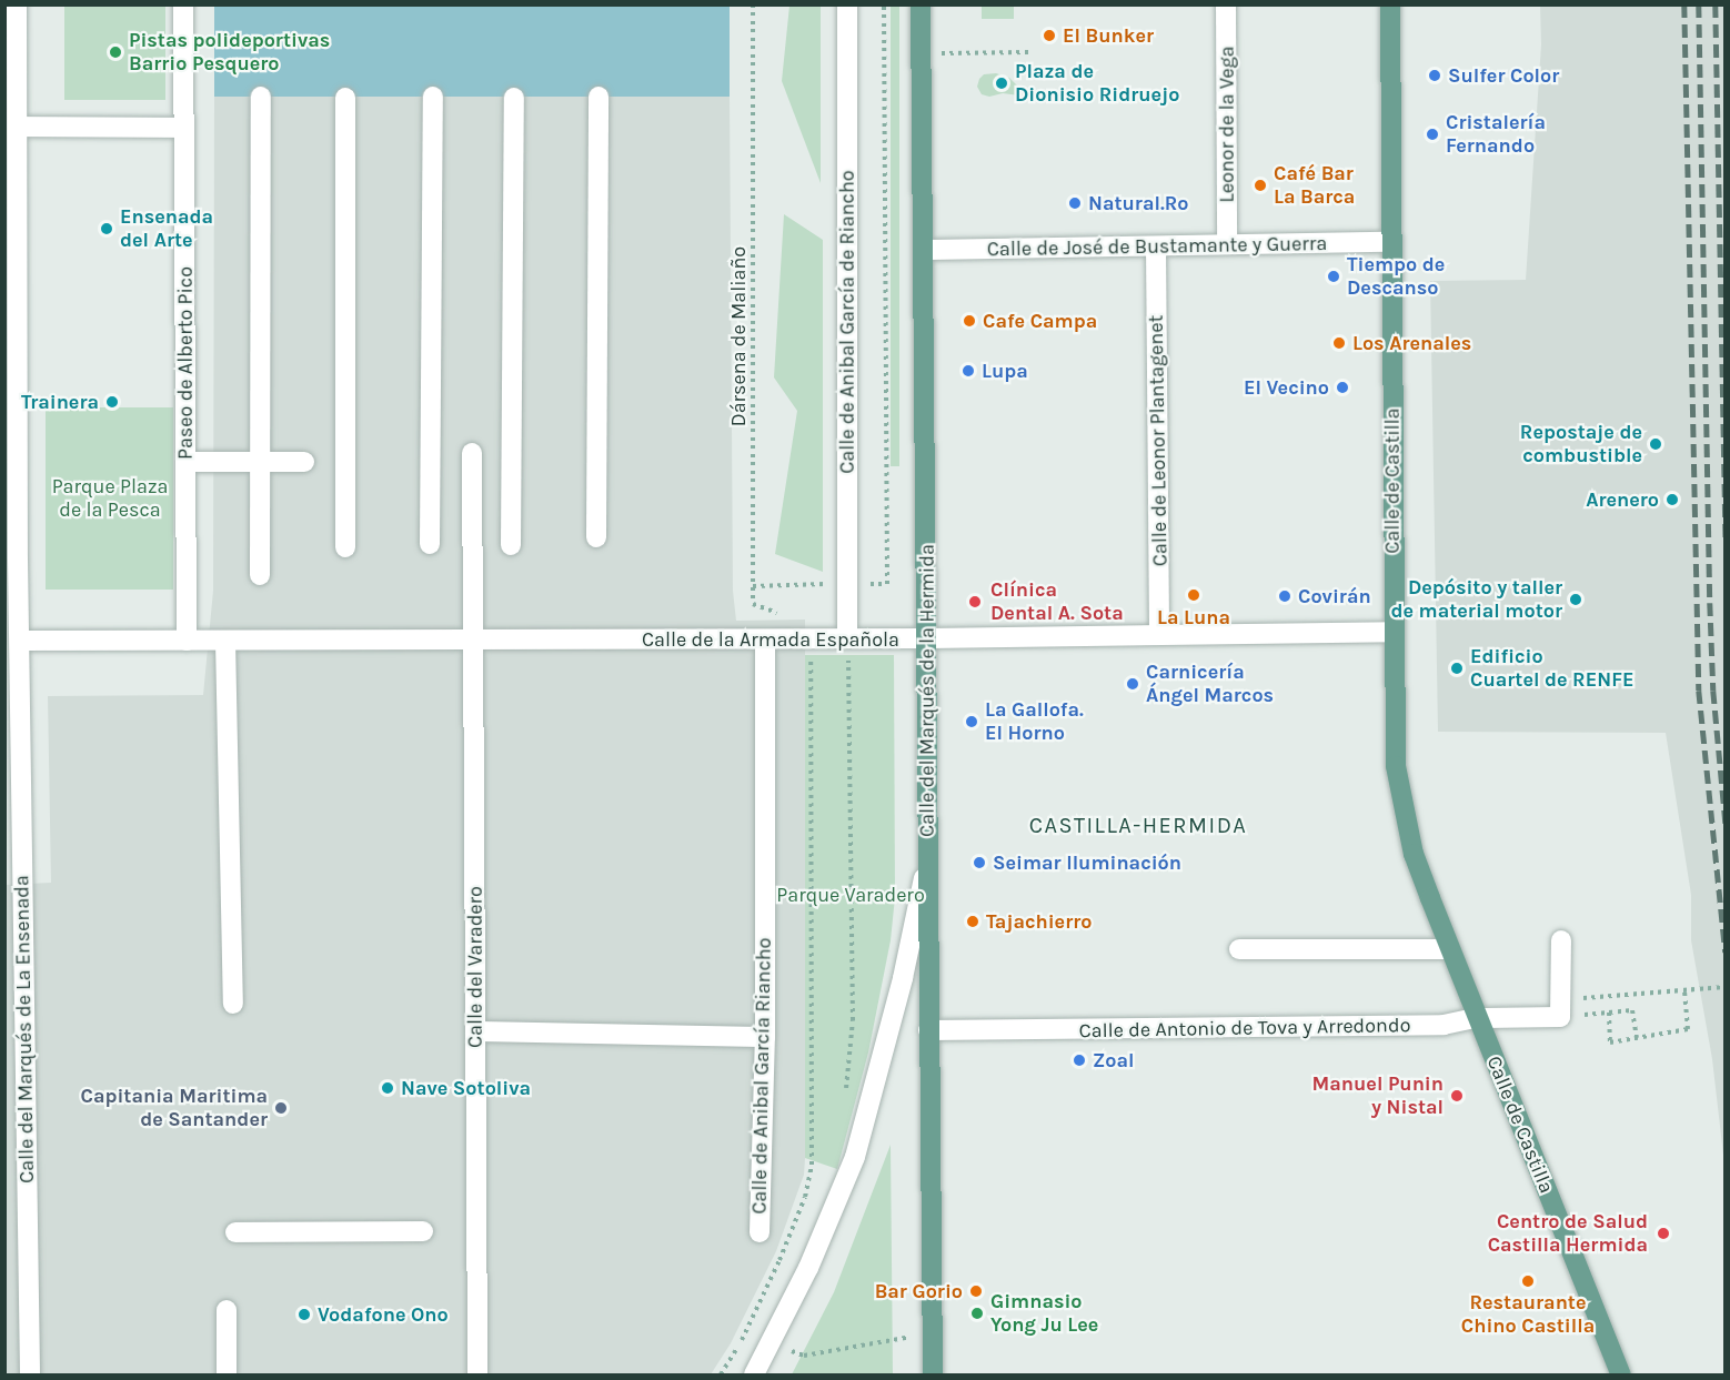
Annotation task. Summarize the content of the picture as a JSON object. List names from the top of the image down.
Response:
{
  "streets": {
    "main road": ["Calle de Castilla", "Calle del Marqués de la Hermida"],
    "street": [
      "Leonor de la Vega",
      "Calle de José de Bustamante y Guerra",
      "Calle de Anibal García de Riancho",
      "Paseo de Alberto Pico",
      "Calle de Leonor Plantagenet",
      "Calle de la Armada Española",
      "Calle del Varadero",
      "Calle de Antonio de Tova y Arredondo",
      "Calle del Marqués de La Ensenada",
      "Calle de Anibal García Riancho"
    ],
    "path": ["Dársena de Maliaño"]
  },
  "crossings": [
    ["Leonor de la Vega", "Calle de José de Bustamante y Guerra"],
    ["Calle de José de Bustamante y Guerra", "Calle de Leonor Plantagenet"],
    ["Calle de José de Bustamante y Guerra", "Calle de Castilla"],
    ["Calle de José de Bustamante y Guerra", "Calle del Marqués de la Hermida"],
    ["Calle de Anibal García de Riancho", "Calle de la Armada Española"],
    ["Paseo de Alberto Pico", "Calle de la Armada Española"],
    ["Calle de Leonor Plantagenet", "Calle de la Armada Española"],
    ["Calle de Castilla", "Calle de la Armada Española"],
    ["Calle de Castilla", "Calle de Antonio de Tova y Arredondo"],
    ["Calle de la Armada Española", "Calle del Marqués de la Hermida"],
    ["Calle de la Armada Española", "Calle del Varadero"],
    ["Calle de la Armada Española", "Calle del Marqués de La Ensenada"],
    ["Calle de la Armada Española", "Calle de Anibal García Riancho"],
    ["Calle del Marqués de la Hermida", "Calle de Antonio de Tova y Arredondo"]
  ],
  "districts": ["CASTILLA-HERMIDA"],
  "parks": ["Parque Plaza de la Pesca", "Parque Varadero"],
  "places": [
    "El Bunker",
    "Pistas polideportivas Barrio Pesquero",
    "Sulfer Color",
    "Plaza de Dionisio Ridruejo",
    "Cristalería Fernando",
    "Café Bar La Barca",
    "Natural.Ro",
    "Ensenada del Arte",
    "Tiempo de Descanso",
    "Cafe Campa",
    "Los Arenales",
    "Lupa",
    "El Vecino",
    "Trainera",
    "Repostaje de combustible",
    "Arenero",
    "La Luna",
    "Covirán",
    "Depósito y taller de material motor",
    "Clínica Dental A. Sota",
    "Edificio Cuartel de RENFE",
    "Carnicería Ángel Marcos",
    "La Gallofa. El Horno",
    "Seimar Iluminación",
    "Tajachierro",
    "Zoal",
    "Nave Sotoliva",
    "Manuel Punin y Nistal",
    "Capitania Maritima de Santander",
    "Centro de Salud Castilla Hermida",
    "Restaurante Chino Castilla",
    "Bar Gorio",
    "Gimnasio Yong Ju Lee",
    "Vodafone Ono"
  ]
}
